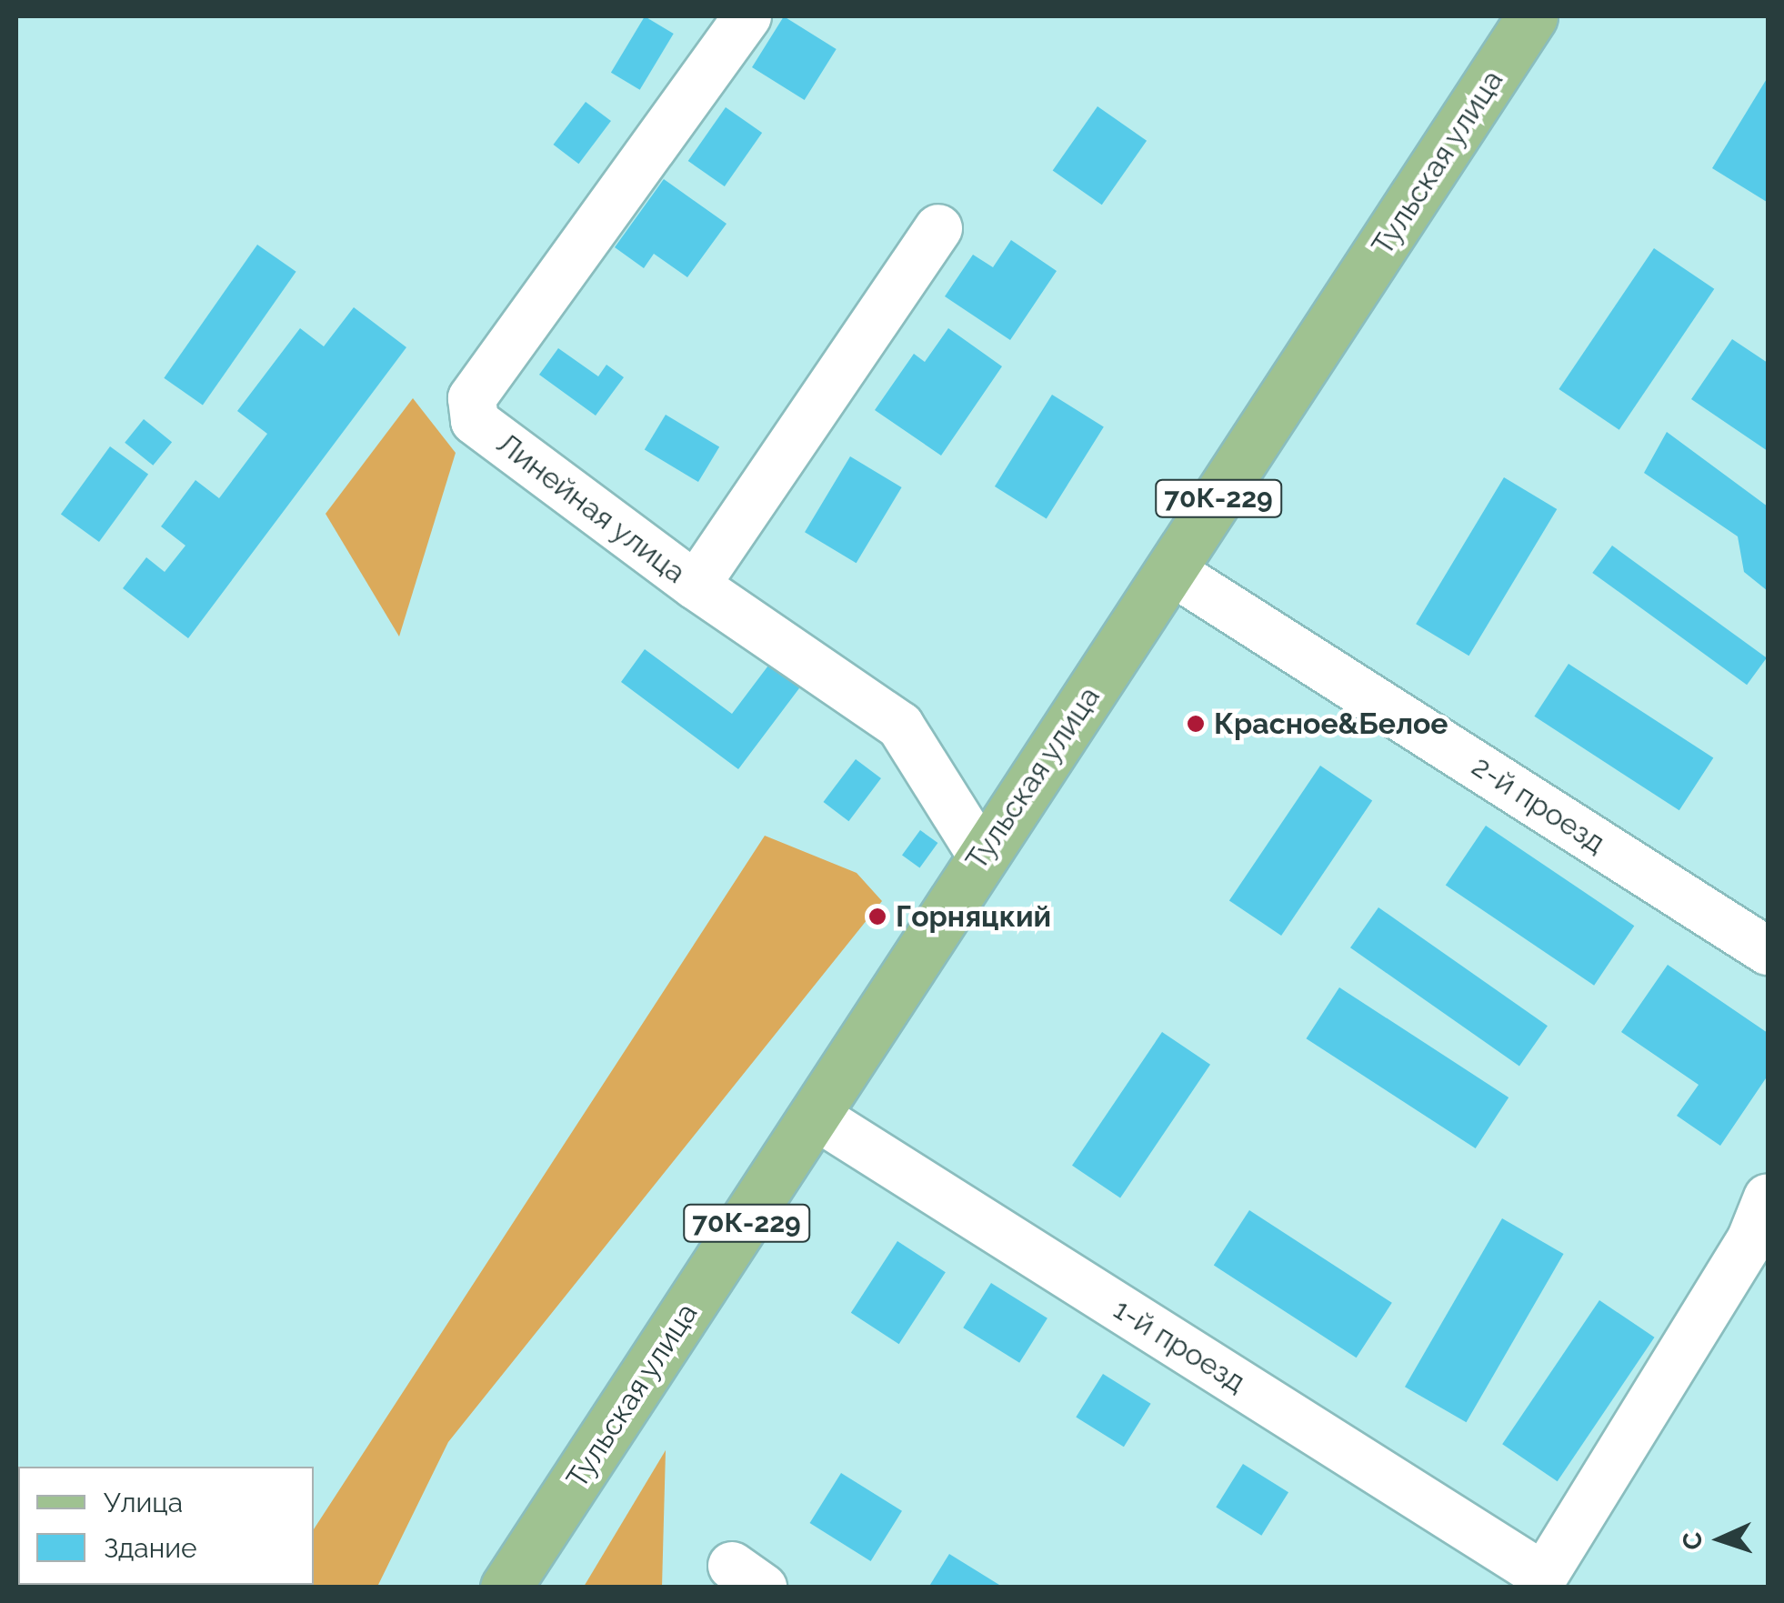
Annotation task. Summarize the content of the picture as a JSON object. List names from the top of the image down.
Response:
{
  "streets": {
    "main road": ["Тульская улица", "70К-229"],
    "street": ["Линейная улица", "2-й проезд", "1-й проезд"]
  },
  "crossings": [
    ["Тульская улица", "Линейная улица"],
    ["Тульская улица", "2-й проезд"],
    ["Тульская улица", "1-й проезд"]
  ],
  "places": ["Красное&Белое", "Горняцкий"],
  "legend": ["Улица", "Здание"],
  "north": "left"
}
